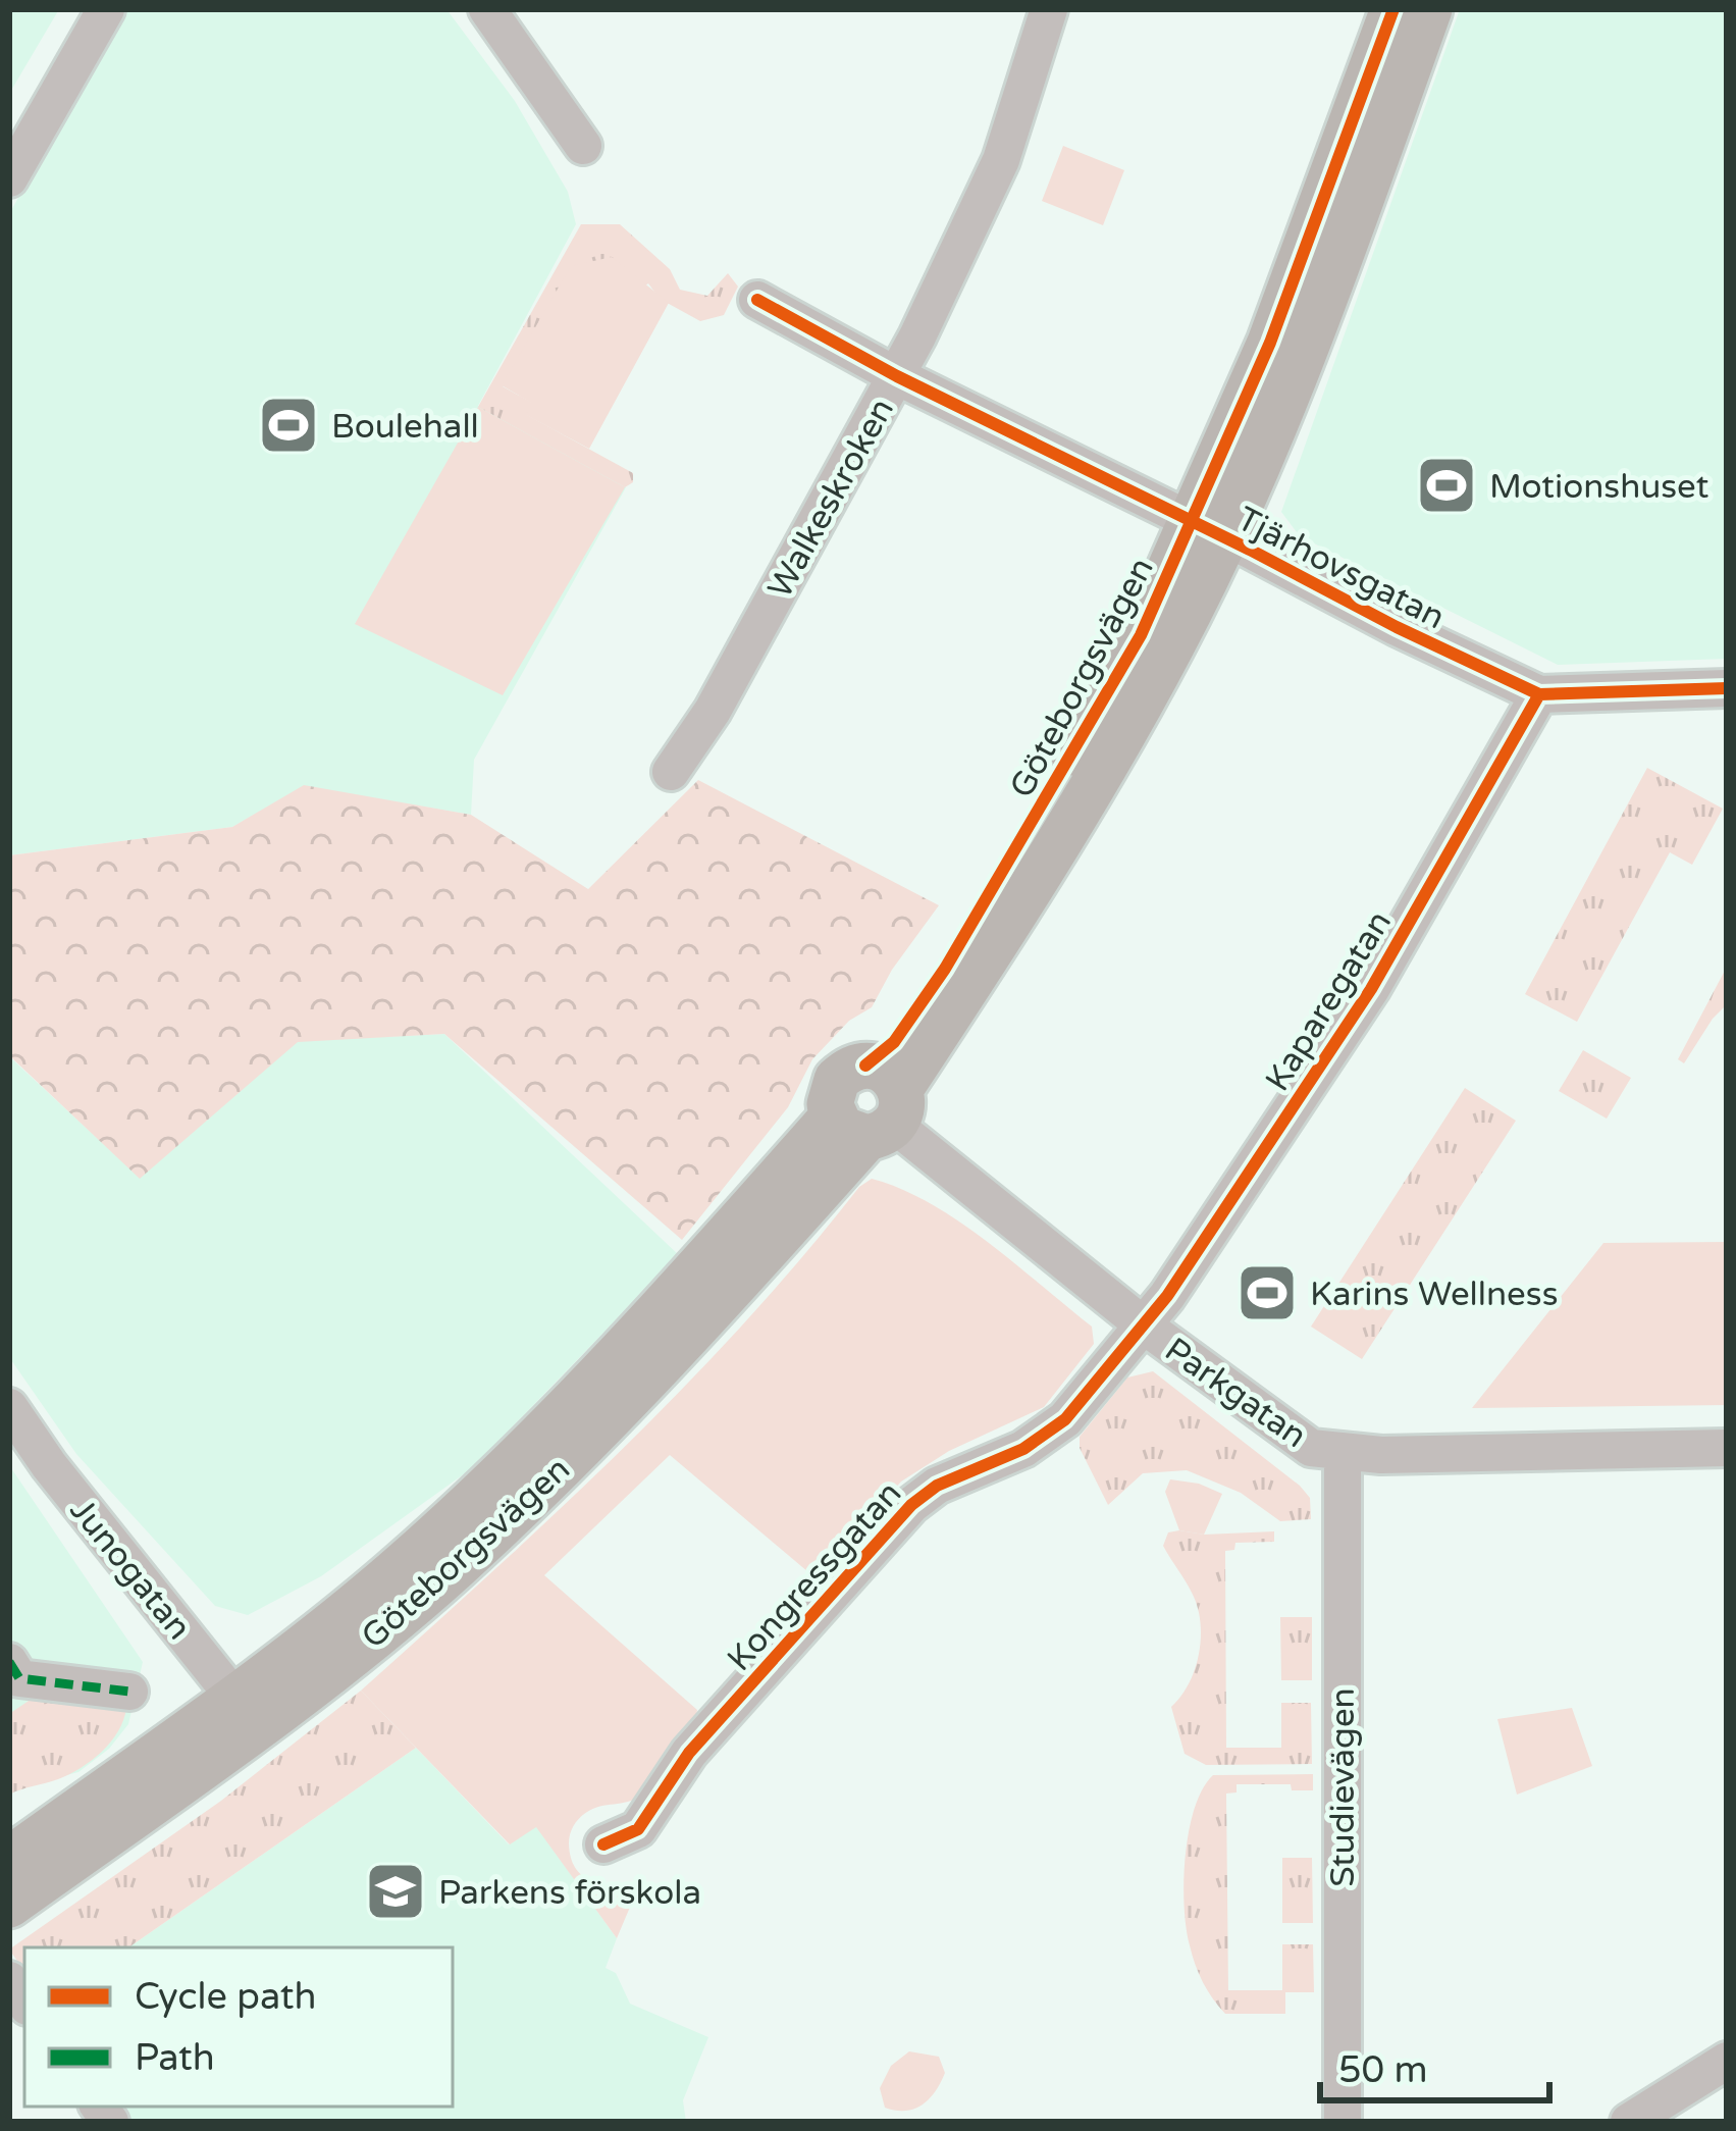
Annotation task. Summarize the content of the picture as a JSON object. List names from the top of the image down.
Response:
{
  "streets": {
    "main road": ["Göteborgsvägen"],
    "street": [
      "Walkeskroken",
      "Tjärhovsgatan",
      "Kaparegatan",
      "Parkgatan",
      "Junogatan",
      "Kongressgatan",
      "Studievägen"
    ]
  },
  "crossings": [
    ["Walkeskroken", "Tjärhovsgatan"],
    ["Tjärhovsgatan", "Göteborgsvägen"],
    ["Tjärhovsgatan", "Kaparegatan"],
    ["Göteborgsvägen", "Parkgatan"],
    ["Göteborgsvägen", "Junogatan"],
    ["Kaparegatan", "Parkgatan"],
    ["Kaparegatan", "Kongressgatan"],
    ["Parkgatan", "Kongressgatan"],
    ["Parkgatan", "Studievägen"]
  ],
  "places": {
    "sports": ["Boulehall", "Motionshuset", "Karins Wellness"],
    "school or university": ["Parkens förskola"]
  },
  "legend": ["Cycle path", "Path"],
  "scale_bar": "50 m"
}
